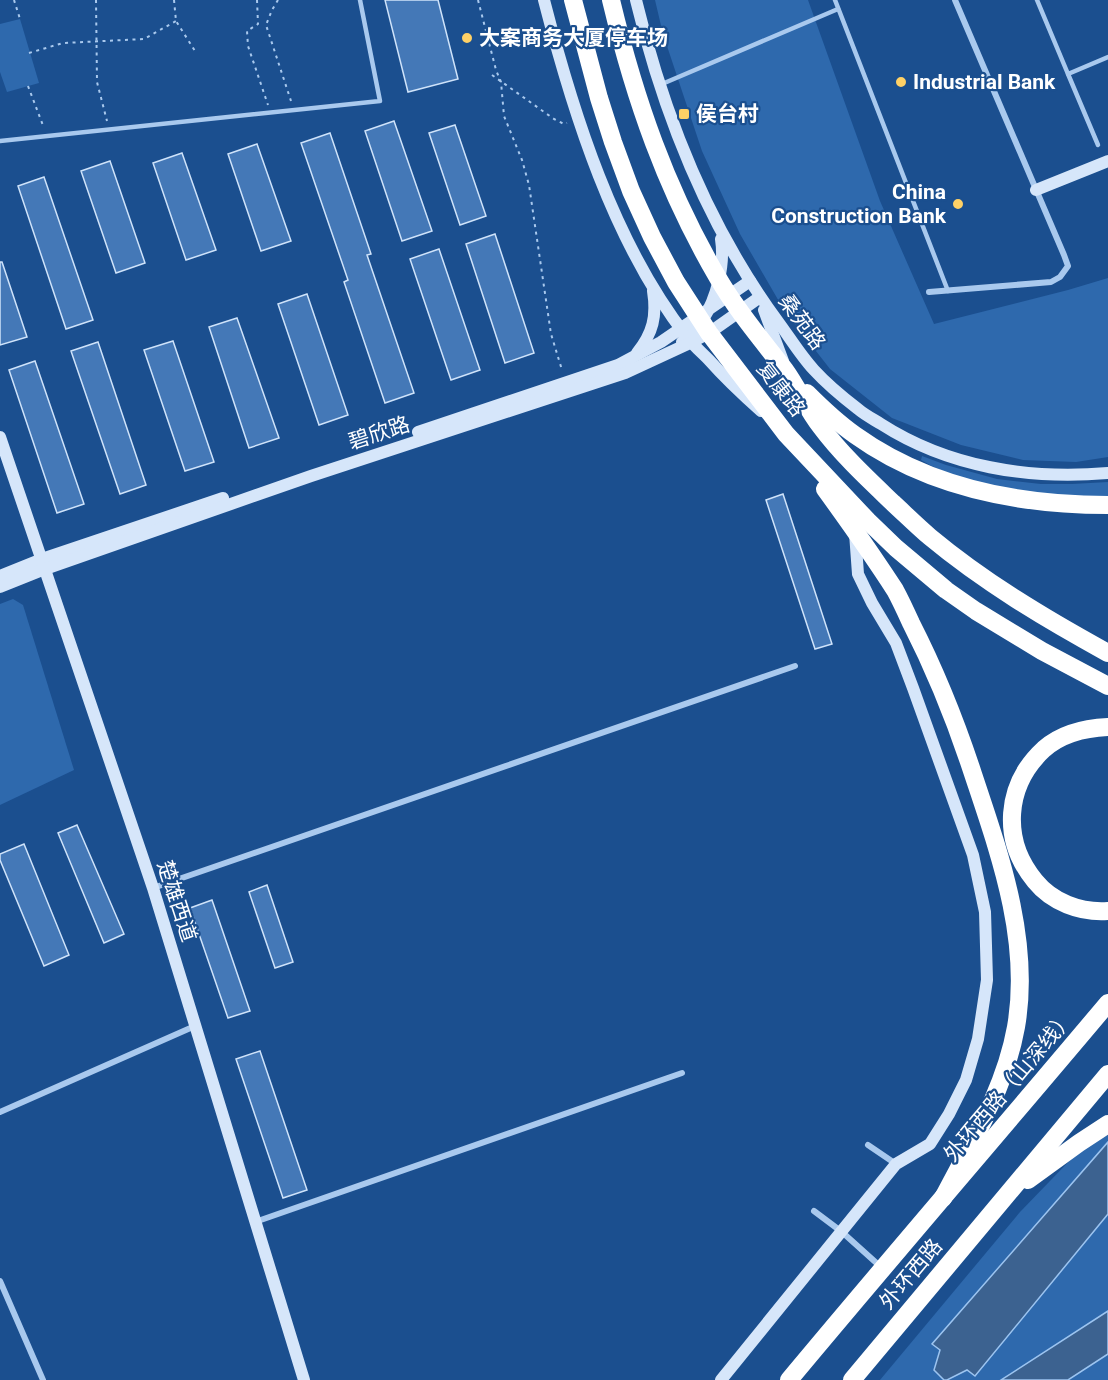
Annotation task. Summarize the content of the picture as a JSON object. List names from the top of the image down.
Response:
{
  "streets": {
    "highway": ["复康路", "外环西路（山深线）", "外环西路"],
    "street": ["桑苑路", "碧欣路", "楚雄西道"]
  },
  "crossings": [
    ["桑苑路", "碧欣路"],
    ["复康路", "碧欣路"],
    ["碧欣路", "楚雄西道"],
    ["外环西路（山深线）", "外环西路"]
  ],
  "places": {
    "other": ["大案商务大厦停车场", "Industrial Bank", "China Construction Bank"],
    "transit": ["侯台村"]
  }
}
